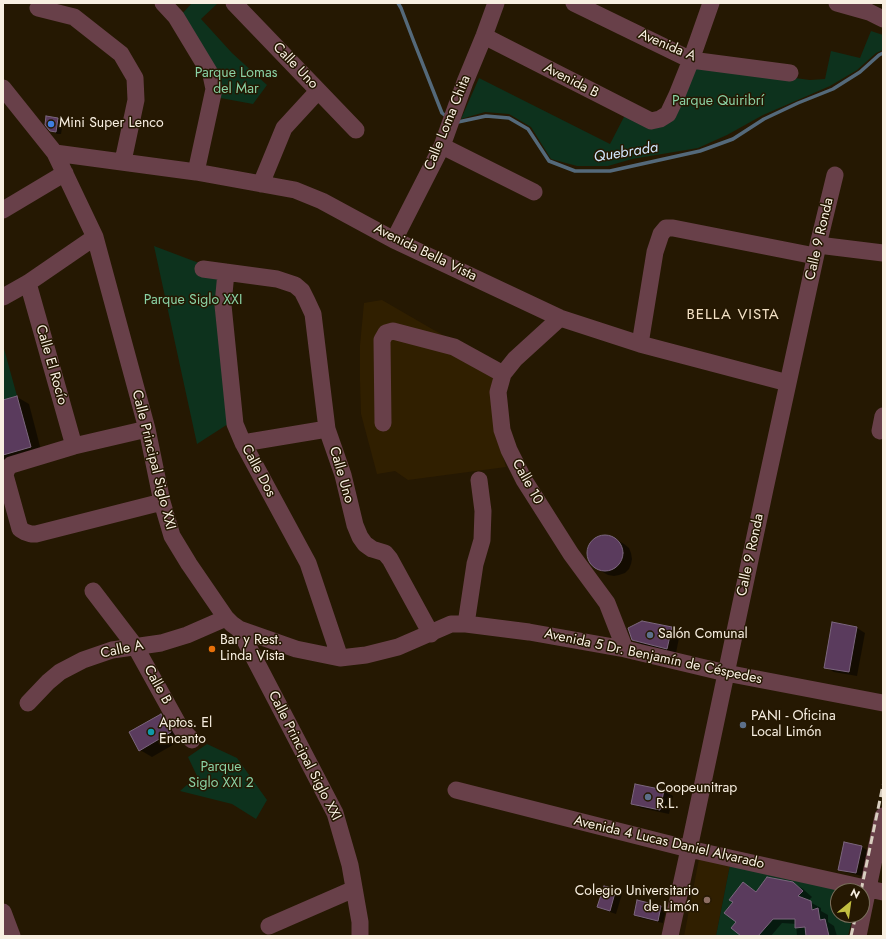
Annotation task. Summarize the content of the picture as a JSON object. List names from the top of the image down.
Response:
{
  "streets": {
    "street": [
      "Avenida A",
      "Calle Uno",
      "Avenida B",
      "Calle Loma Chita",
      "Calle 9 Ronda",
      "Avenida Bella Vista",
      "Calle El Rocío",
      "Calle Principal Siglo XXI",
      "Calle Dos",
      "Calle 10",
      "Calle A",
      "Avenida 5 Dr. Benjamín de Céspedes",
      "Calle B",
      "Avenida 4 Lucas Daniel Alvarado"
    ]
  },
  "crossings": [
    ["Avenida A", "Avenida B"],
    ["Calle Uno", "Calle Dos"],
    ["Calle Uno", "Avenida 5 Dr. Benjamín de Céspedes"],
    ["Avenida B", "Calle Loma Chita"],
    ["Calle Loma Chita", "Avenida Bella Vista"],
    ["Calle 9 Ronda", "Avenida Bella Vista"],
    ["Calle 9 Ronda", "Avenida 5 Dr. Benjamín de Céspedes"],
    ["Calle 9 Ronda", "Avenida 4 Lucas Daniel Alvarado"],
    ["Avenida Bella Vista", "Calle Principal Siglo XXI"],
    ["Avenida Bella Vista", "Calle 10"],
    ["Calle Principal Siglo XXI", "Calle A"],
    ["Calle Principal Siglo XXI", "Avenida 5 Dr. Benjamín de Céspedes"],
    ["Calle Dos", "Avenida 5 Dr. Benjamín de Céspedes"],
    ["Calle 10", "Avenida 5 Dr. Benjamín de Céspedes"],
    ["Calle A", "Calle B"]
  ],
  "districts": ["BELLA VISTA"],
  "water": ["Quebrada"],
  "parks": [
    "Parque Lomas del Mar",
    "Parque Quiribrí",
    "Parque Siglo XXI",
    "Parque Siglo XXI 2"
  ],
  "places": [
    "Mini Super Lenco",
    "Salón Comunal",
    "Bar y Rest. Linda Vista",
    "PANI - Oficina Local Limón",
    "Aptos. El Encanto",
    "Coopeunitrap R.L.",
    "Colegio Universitario de Limón"
  ],
  "north": "top right"
}
